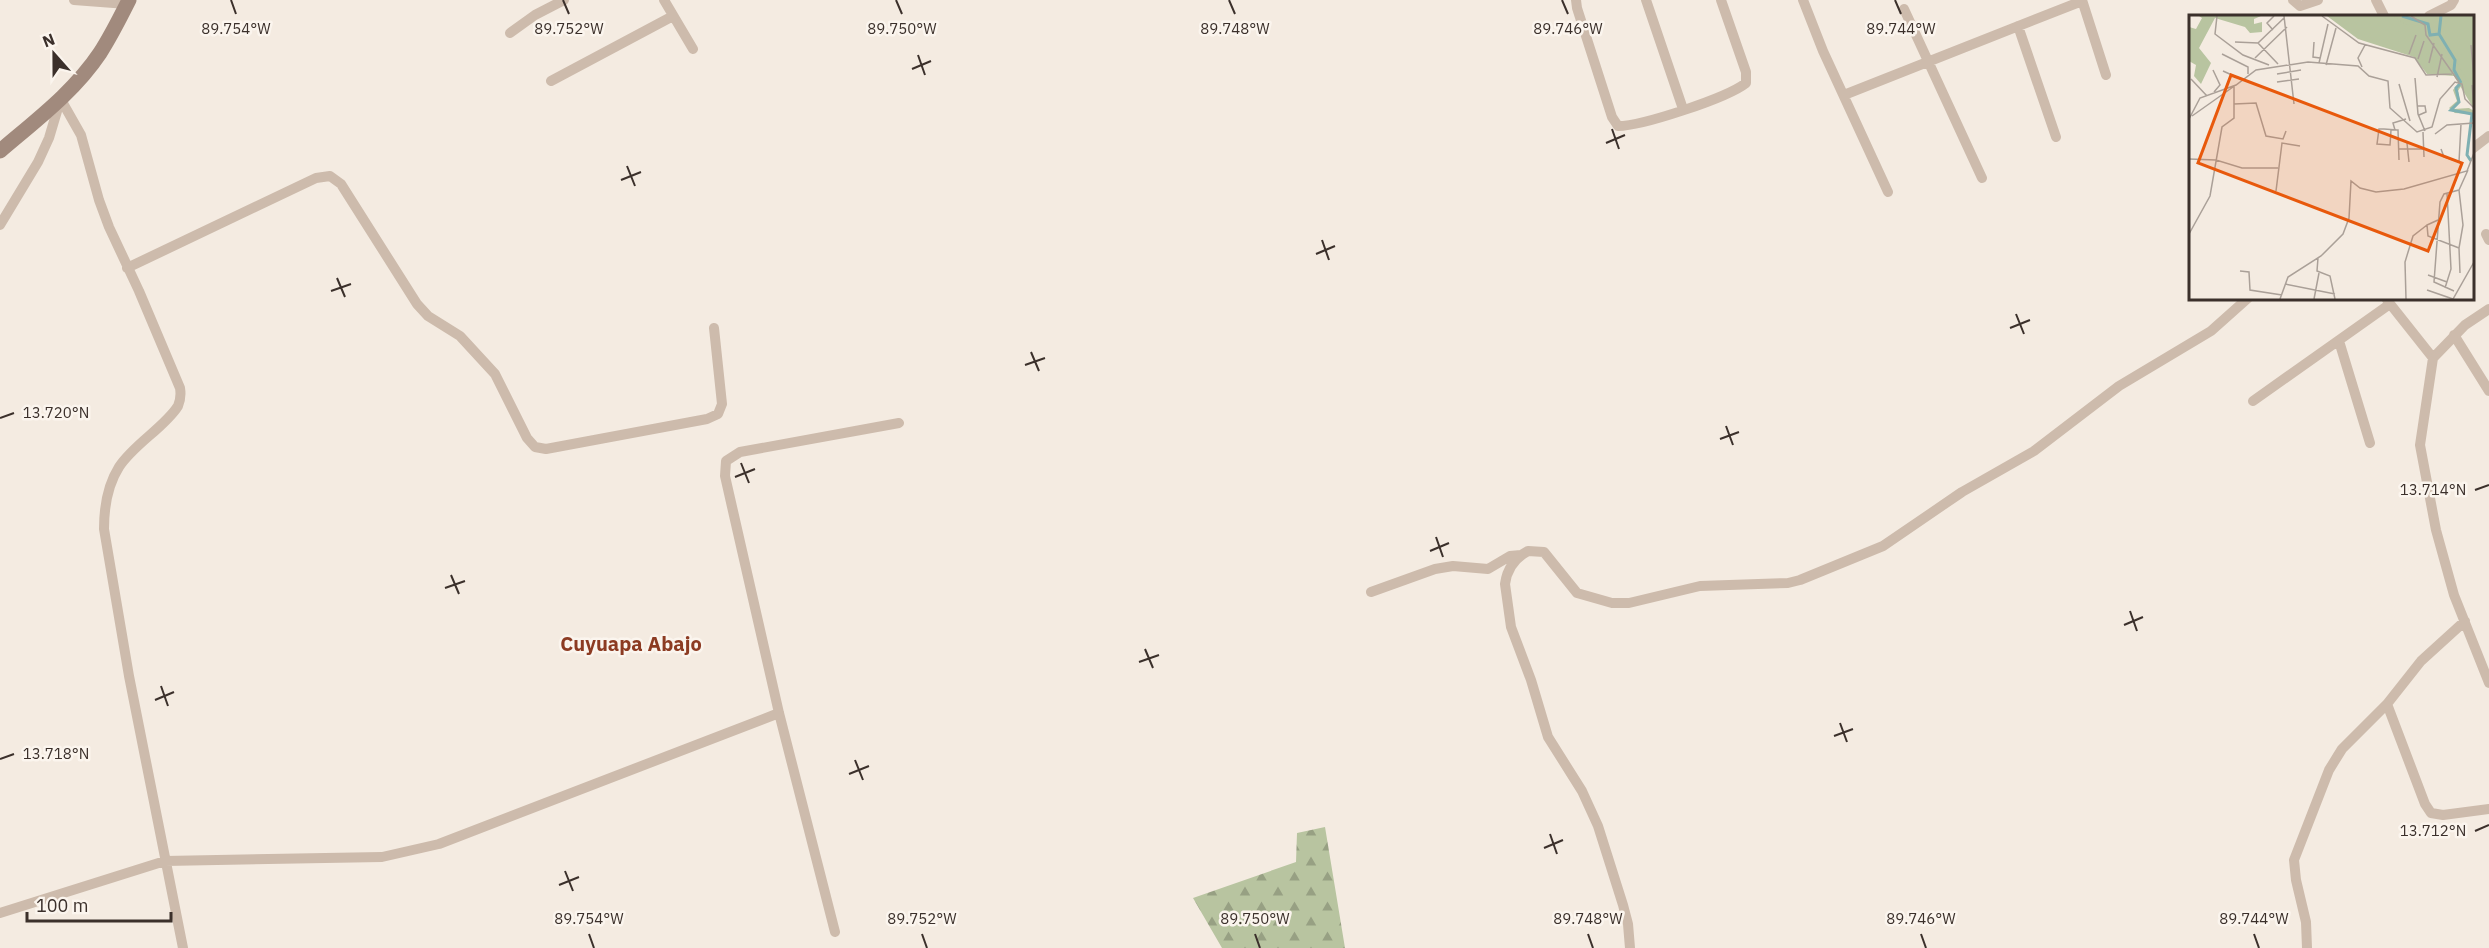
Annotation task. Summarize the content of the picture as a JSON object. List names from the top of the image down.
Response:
{
  "districts": ["Cuyuapa Abajo"],
  "scale_bar": "100 m",
  "north": "top",
  "coordinates": [
    "89.754°W",
    "89.752°W",
    "89.750°W",
    "89.748°W",
    "89.746°W",
    "89.744°W",
    "13.720°N",
    "13.714°N",
    "13.718°N",
    "13.712°N"
  ]
}
